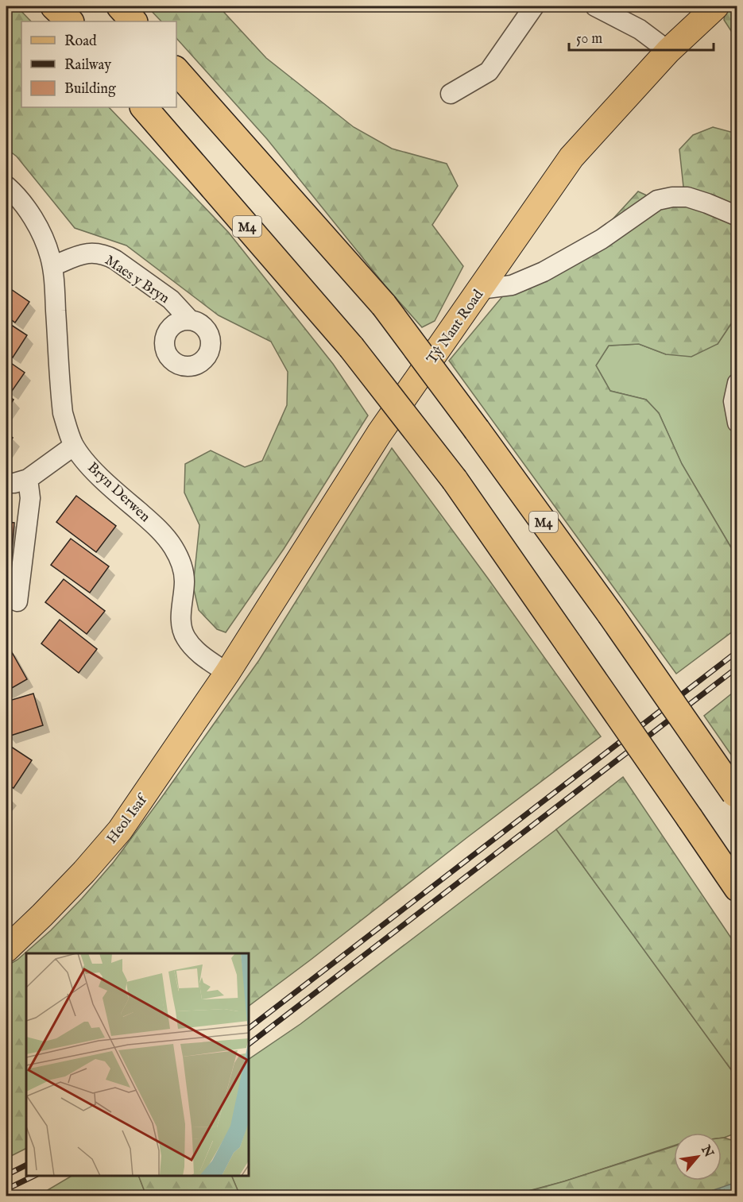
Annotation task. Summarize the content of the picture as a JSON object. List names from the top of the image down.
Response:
{
  "streets": {
    "highway": ["M4"],
    "main road": ["Tŷ Nant Road", "Heol Isaf"],
    "street": ["Maes y Bryn", "Bryn Derwen"]
  },
  "crossings": [
    ["Maes y Bryn", "Bryn Derwen"],
    ["Tŷ Nant Road", "Bryn Derwen"],
    ["Tŷ Nant Road", "Heol Isaf"],
    ["Bryn Derwen", "Heol Isaf"]
  ],
  "legend": ["Road", "Railway", "Building"],
  "scale_bar": "50 m",
  "north": "top right"
}
